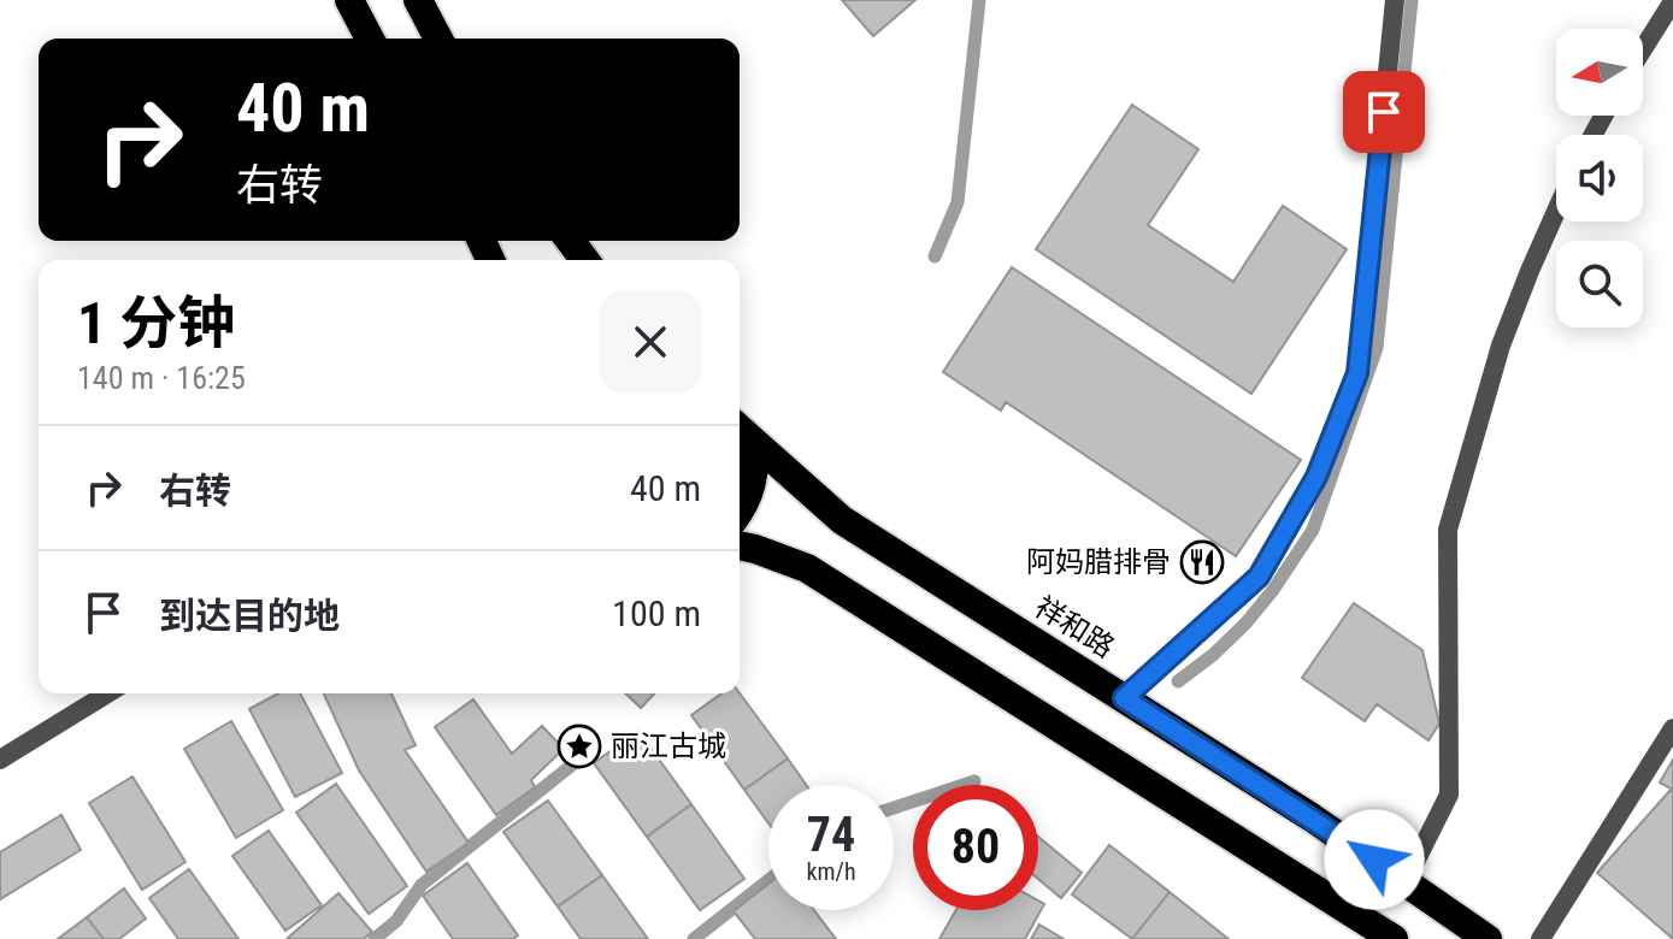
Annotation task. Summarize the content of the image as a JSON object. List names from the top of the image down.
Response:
{
  "streets": {
    "highway": ["祥和路"]
  },
  "places": {
    "restaurant": ["阿妈腊排骨"],
    "place": ["丽江古城"]
  },
  "north": "left",
  "page": {
    "turn": ["40 m", "右转"],
    "heading": ["1 分钟", "140 m · 16:25"],
    "list": [
      {
        "name": "右转",
        "value": "40 m"
      },
      {
        "name": "到达目的地",
        "value": "100 m"
      }
    ],
    "speed": "74 km/h",
    "limit": "80"
  }
}
